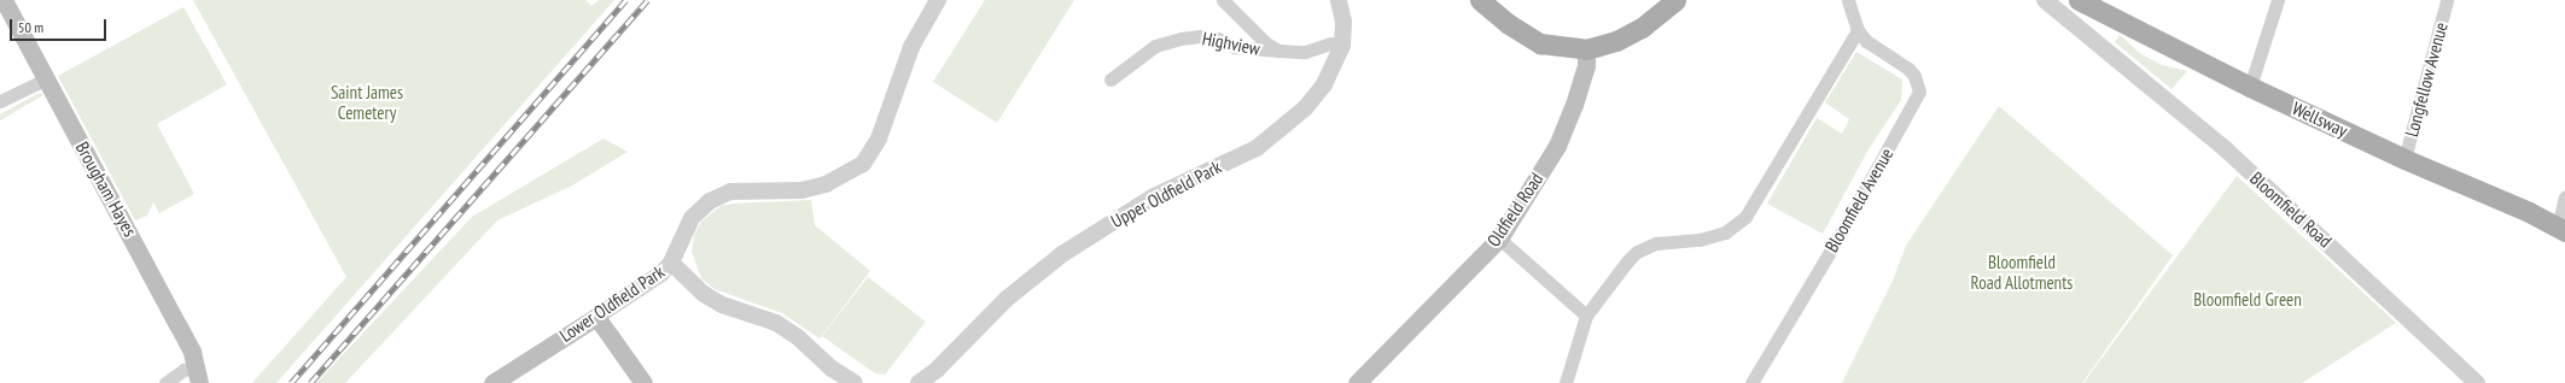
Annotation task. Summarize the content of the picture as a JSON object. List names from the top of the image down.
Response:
{
  "streets": {
    "main road": [
      "Wellsway",
      "Brougham Hayes",
      "Oldfield Road",
      "Lower Oldfield Park"
    ],
    "street": [
      "Highview",
      "Longfellow Avenue",
      "Upper Oldfield Park",
      "Bloomfield Avenue",
      "Bloomfield Road"
    ]
  },
  "crossings": [
    ["Highview", "Upper Oldfield Park"],
    ["Longfellow Avenue", "Wellsway"]
  ],
  "parks": ["Saint James Cemetery", "Bloomfield Road Allotments", "Bloomfield Green"],
  "scale_bar": "50 m"
}
